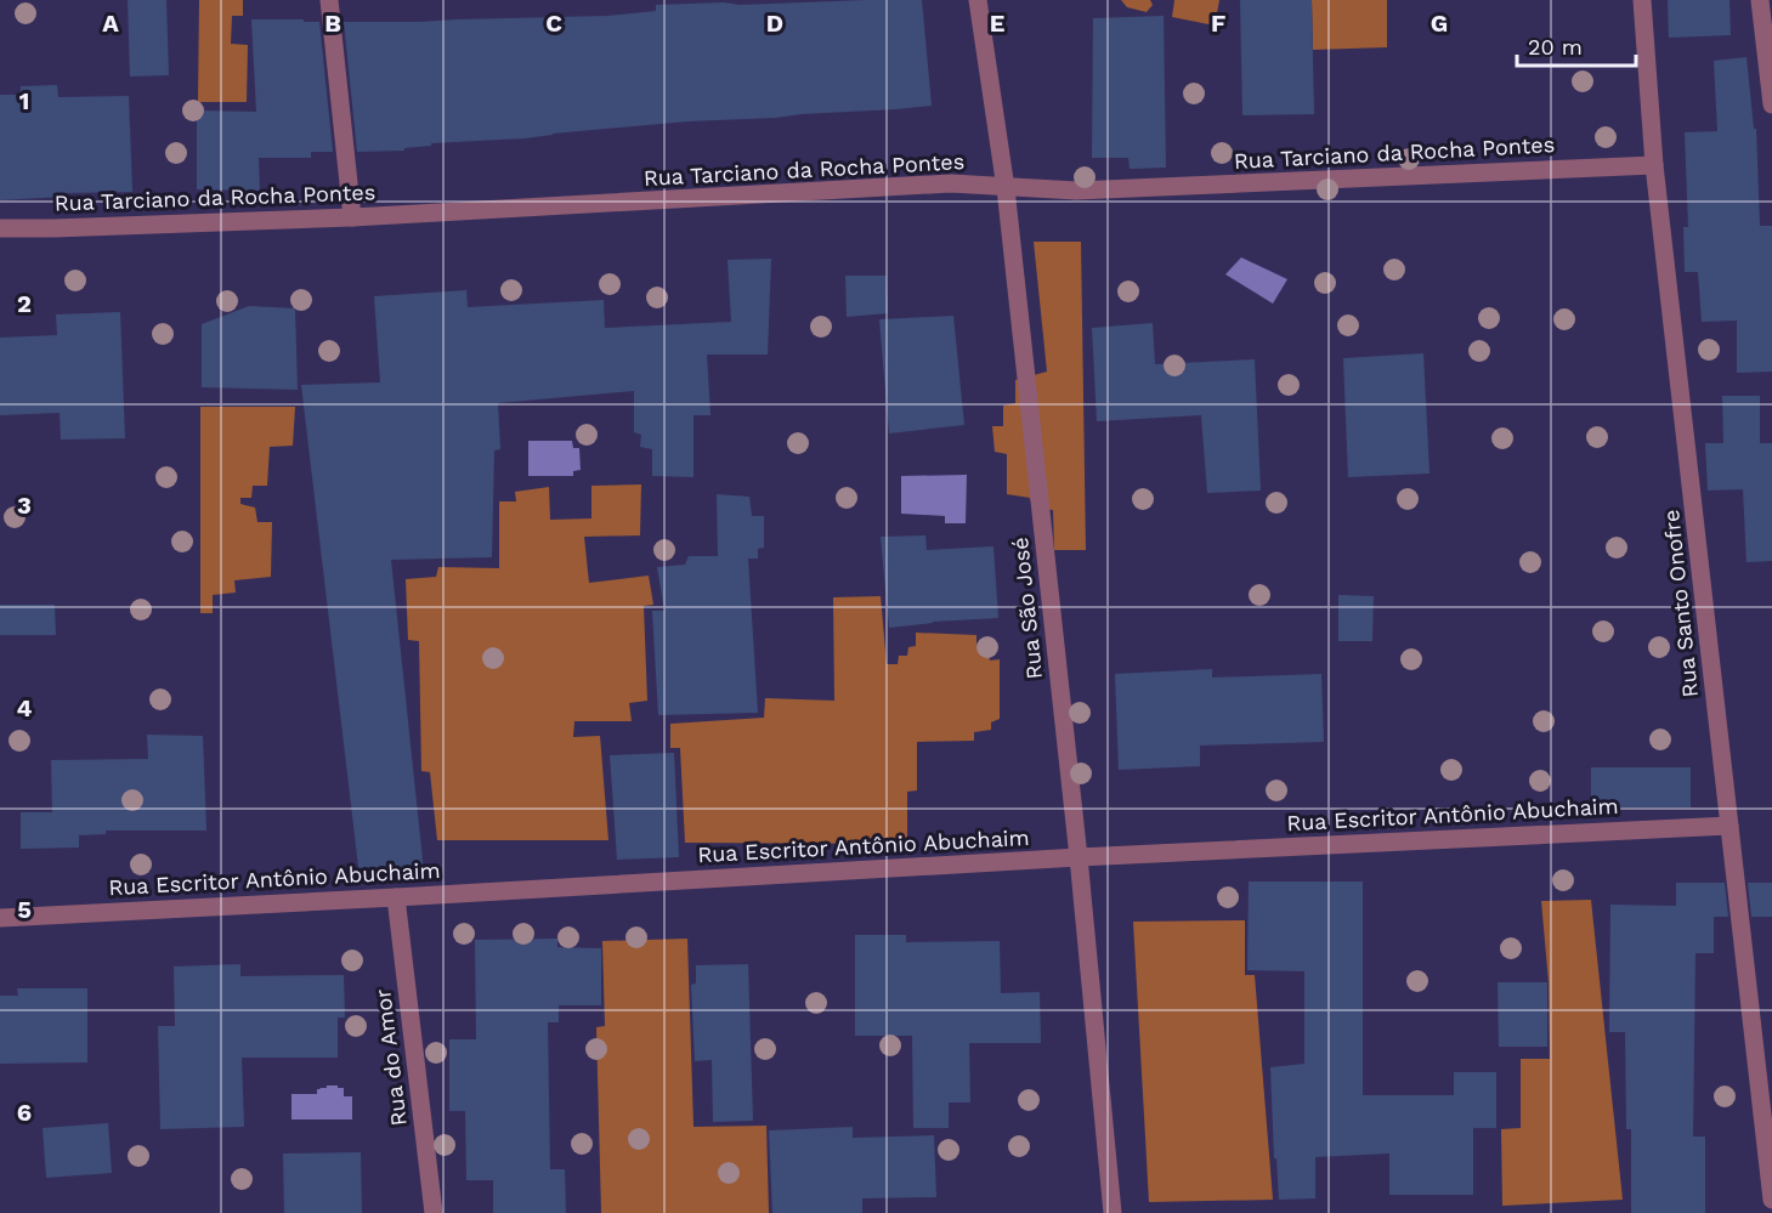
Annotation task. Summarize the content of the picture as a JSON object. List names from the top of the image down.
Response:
{
  "streets": {
    "street": [
      "Rua Tarciano da Rocha Pontes",
      "Rua Santo Onofre",
      "Rua São José",
      "Rua Escritor Antônio Abuchaim",
      "Rua do Amor"
    ]
  },
  "crossings": [
    ["Rua Tarciano da Rocha Pontes", "Rua Santo Onofre"],
    ["Rua Tarciano da Rocha Pontes", "Rua São José"],
    ["Rua Santo Onofre", "Rua Escritor Antônio Abuchaim"],
    ["Rua São José", "Rua Escritor Antônio Abuchaim"],
    ["Rua Escritor Antônio Abuchaim", "Rua do Amor"]
  ],
  "scale_bar": "20 m",
  "grid": {
    "columns": [
      "A",
      "B",
      "C",
      "D",
      "E",
      "F",
      "G"
    ],
    "rows": [
      "1",
      "2",
      "3",
      "4",
      "5",
      "6"
    ]
  }
}
